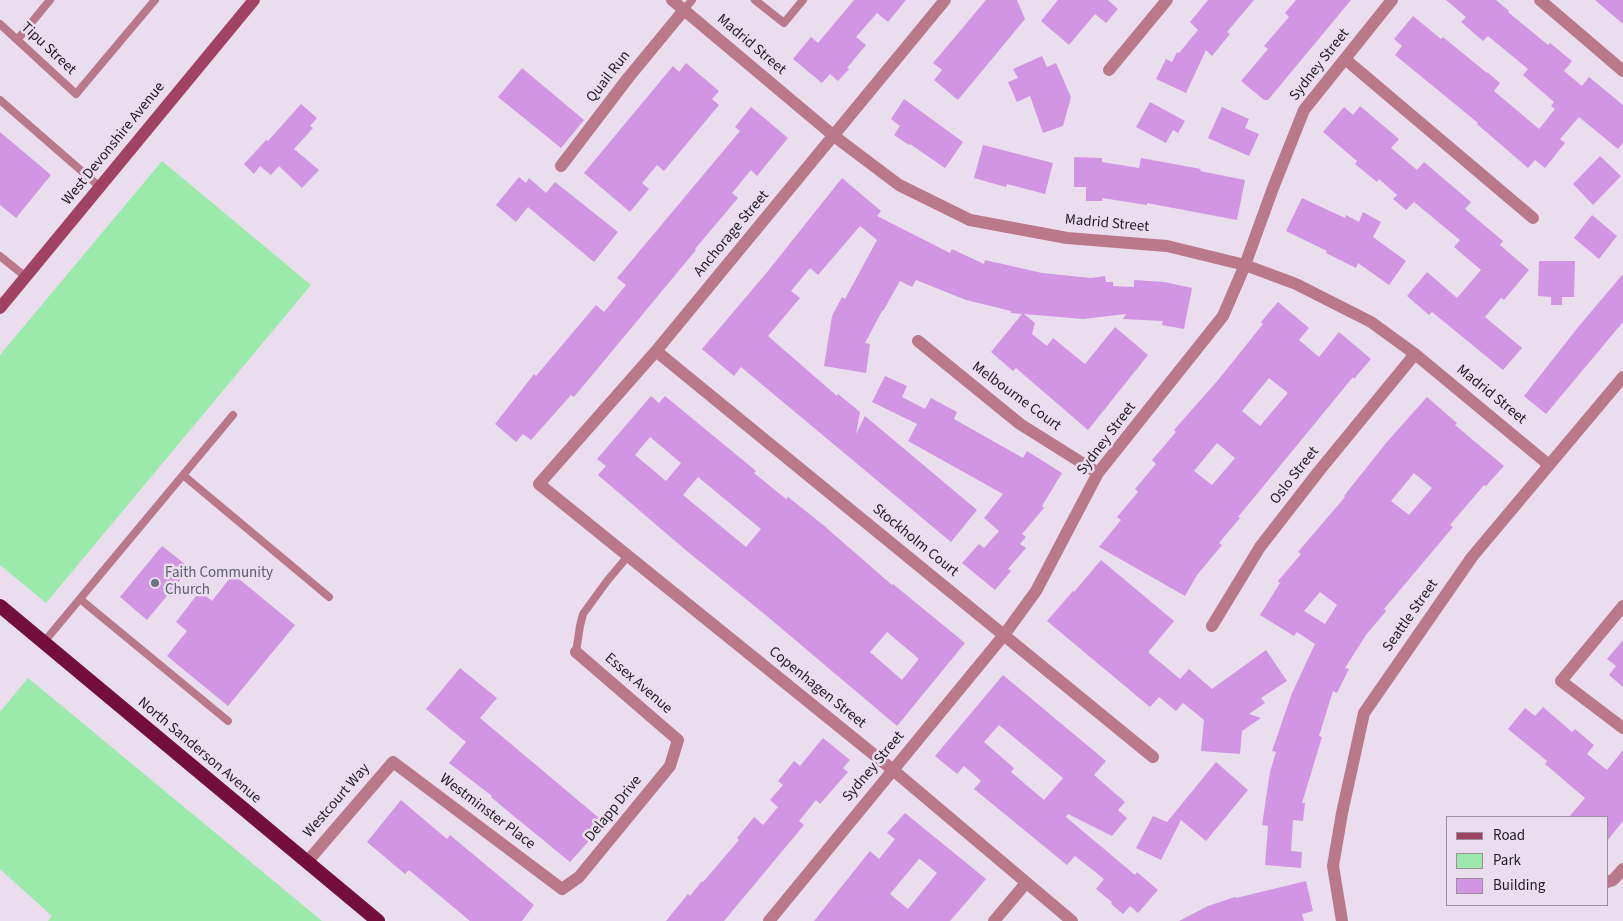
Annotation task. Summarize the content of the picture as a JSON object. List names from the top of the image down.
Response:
{
  "streets": {
    "highway": ["North Sanderson Avenue"],
    "main road": ["West Devonshire Avenue"],
    "street": [
      "Madrid Street",
      "Sydney Street",
      "Quail Run",
      "Anchorage Street",
      "Melbourne Court",
      "Oslo Street",
      "Stockholm Court",
      "Seattle Street",
      "Essex Avenue",
      "Copenhagen Street",
      "Westcourt Way",
      "Delapp Drive",
      "Westminster Place"
    ],
    "lane": ["Tipu Street"]
  },
  "crossings": [
    ["Madrid Street", "Sydney Street"],
    ["Madrid Street", "Quail Run"],
    ["Madrid Street", "Anchorage Street"],
    ["Madrid Street", "Oslo Street"],
    ["Madrid Street", "Seattle Street"],
    ["Sydney Street", "Melbourne Court"],
    ["Sydney Street", "Stockholm Court"],
    ["Sydney Street", "Copenhagen Street"],
    ["Anchorage Street", "Stockholm Court"],
    ["Anchorage Street", "Copenhagen Street"],
    ["Essex Avenue", "Delapp Drive"],
    ["North Sanderson Avenue", "Westcourt Way"],
    ["Westcourt Way", "Westminster Place"],
    ["Delapp Drive", "Westminster Place"]
  ],
  "places": ["Faith Community Church"],
  "legend": ["Road", "Park", "Building"]
}
